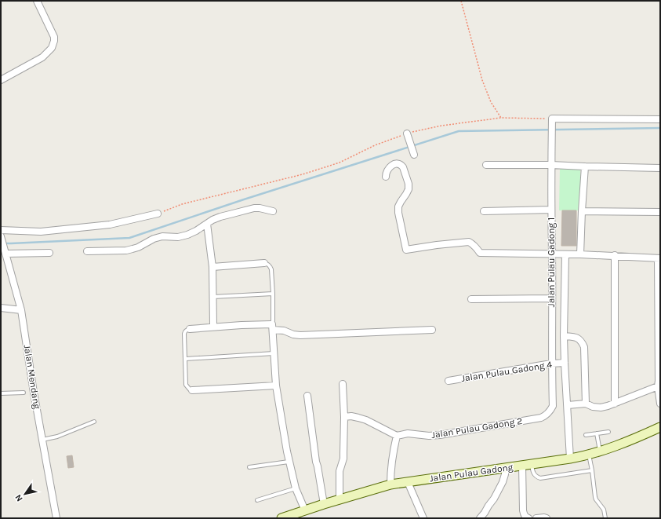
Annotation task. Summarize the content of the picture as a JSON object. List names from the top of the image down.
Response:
{
  "streets": {
    "main road": ["Jalan Pulau Gadong"],
    "street": [
      "Jalan Pulau Gadong 1",
      "Jalan Pulau Gadong 4",
      "Jalan Mendang",
      "Jalan Pulau Gadong 2"
    ]
  },
  "crossings": [
    ["Jalan Pulau Gadong 1", "Jalan Pulau Gadong 4"],
    ["Jalan Pulau Gadong 1", "Jalan Pulau Gadong 2"]
  ],
  "north": "bottom left"
}
